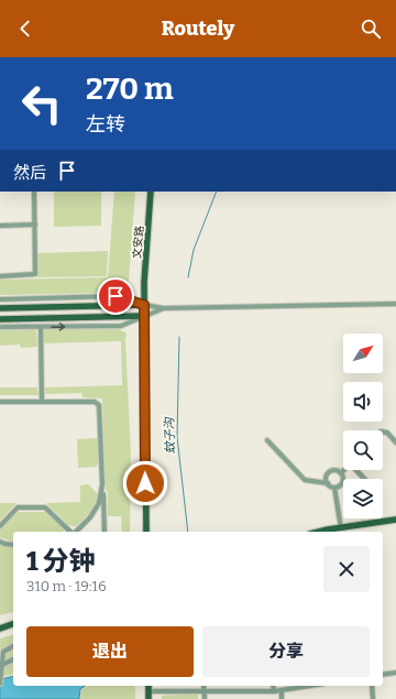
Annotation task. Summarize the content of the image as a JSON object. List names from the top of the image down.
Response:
{
  "streets": {
    "main road": ["文安路"]
  },
  "water": ["蚊子沟"],
  "north": "top right",
  "page": {
    "header": "Routely",
    "turn": ["270 m", "左转"],
    "then": "然后",
    "heading": ["1 分钟", "310 m · 19:16"],
    "buttons": ["退出", "分享"]
  }
}
